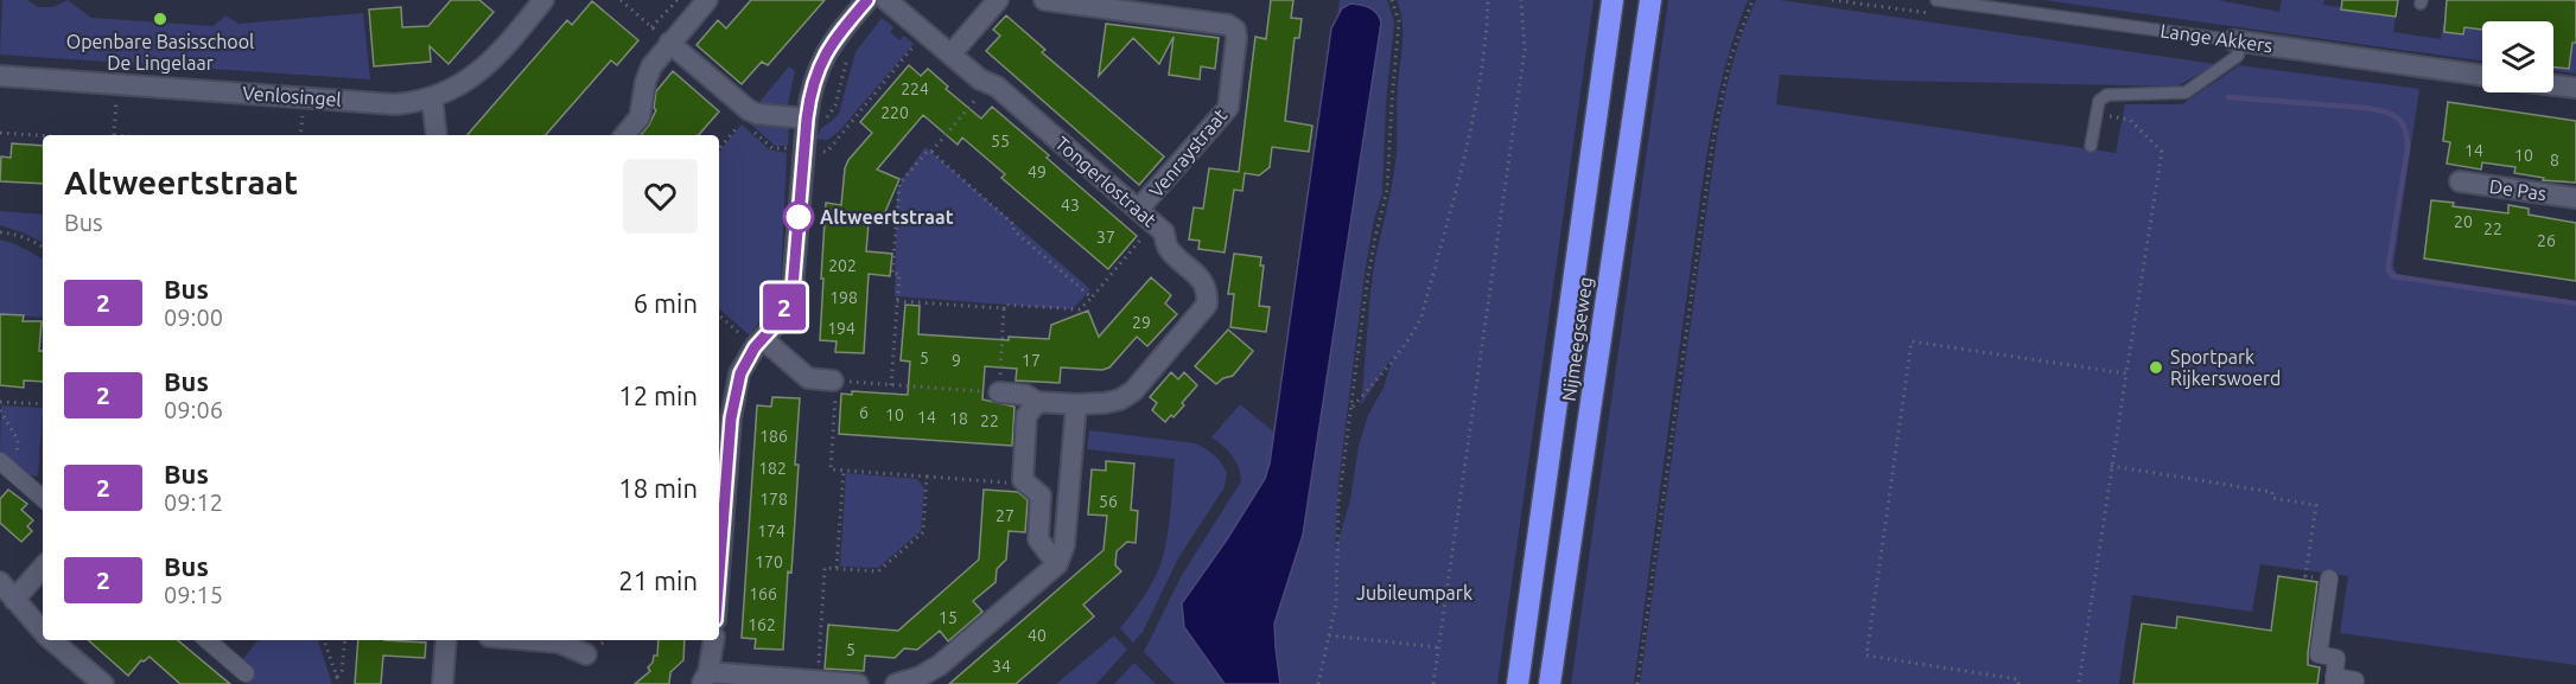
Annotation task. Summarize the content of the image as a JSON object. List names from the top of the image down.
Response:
{
  "streets": {
    "highway": ["Nijmeegseweg"],
    "street": [
      "Lange Akkers",
      "Venlosingel",
      "Venraystraat",
      "Tongerlostraat",
      "De Pas"
    ]
  },
  "crossings": [
    ["Venraystraat", "Tongerlostraat"]
  ],
  "parks": ["Jubileumpark"],
  "places": ["Openbare Basisschool De Lingelaar", "Altweertstraat", "Sportpark Rijkerswoerd"],
  "lines": ["bus line 2"],
  "house_numbers": [
    "224",
    "220",
    "55",
    "14",
    "10",
    "8",
    "49",
    "43",
    "20",
    "22",
    "37",
    "26",
    "202",
    "198",
    "29",
    "194",
    "5",
    "9",
    "17",
    "6",
    "10",
    "14",
    "18",
    "22",
    "186",
    "182",
    "178",
    "56",
    "27",
    "174",
    "170",
    "166",
    "15",
    "162",
    "40",
    "5",
    "34"
  ],
  "page": {
    "on_map": "2",
    "heading": ["Altweertstraat", "Bus"],
    "list": [
      {
        "mark": "2",
        "name": "Bus",
        "note": "09:00",
        "value": "6 min"
      },
      {
        "mark": "2",
        "name": "Bus",
        "note": "09:06",
        "value": "12 min"
      },
      {
        "mark": "2",
        "name": "Bus",
        "note": "09:12",
        "value": "18 min"
      },
      {
        "mark": "2",
        "name": "Bus",
        "note": "09:15",
        "value": "21 min"
      }
    ]
  }
}
